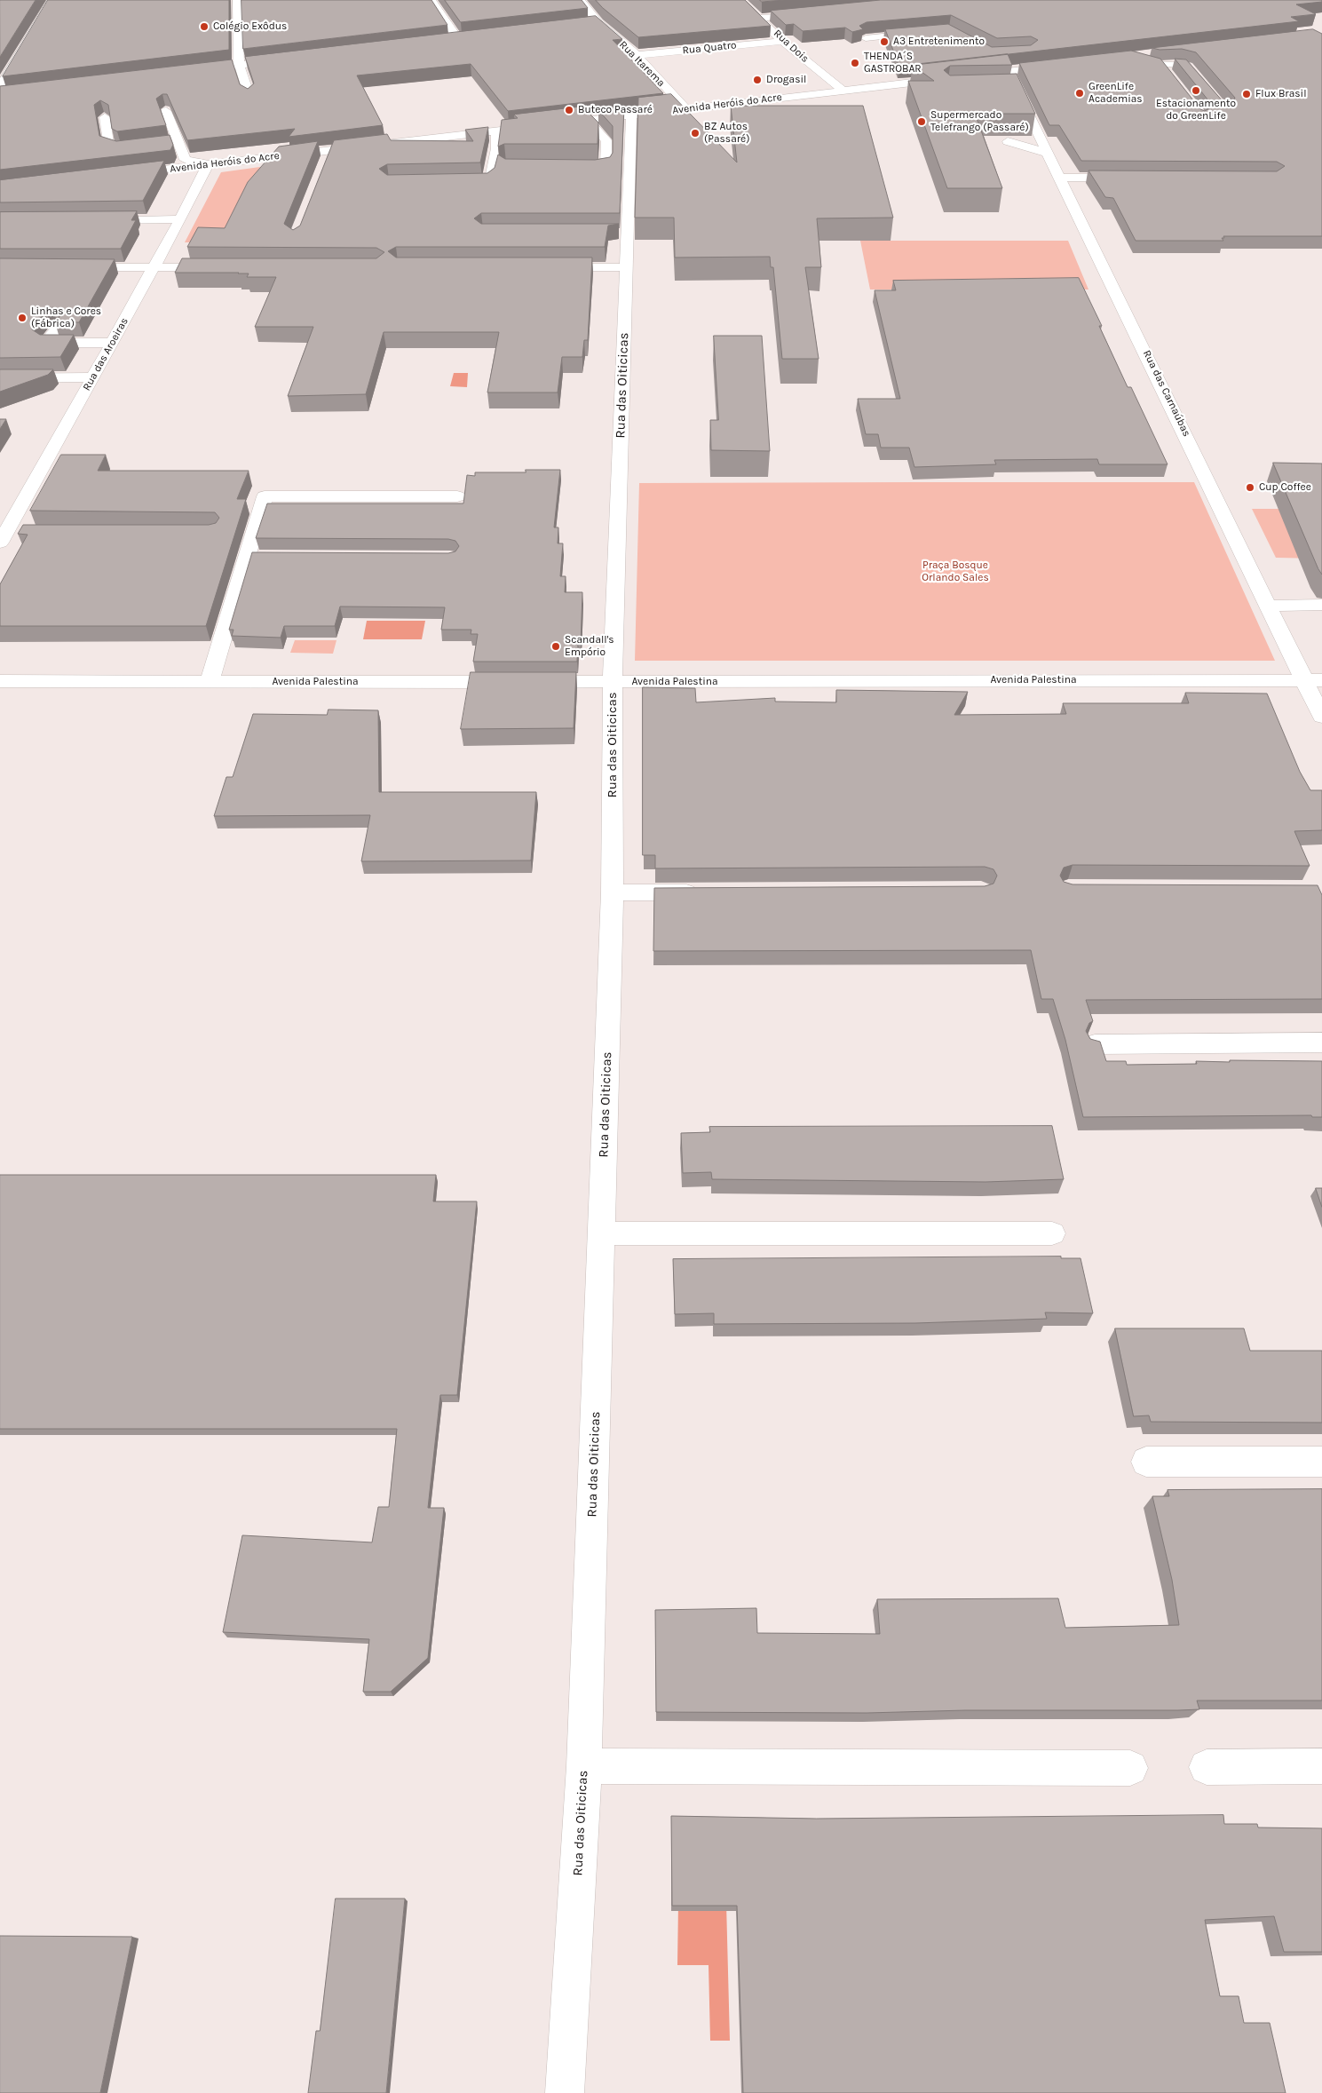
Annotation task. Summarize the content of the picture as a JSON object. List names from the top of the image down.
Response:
{
  "streets": {
    "street": [
      "Rua Dois",
      "Rua Quatro",
      "Rua Itarema",
      "Avenida Heróis do Acre",
      "Rua das Aroeiras",
      "Rua das Oiticicas",
      "Rua das Carnaúbas",
      "Avenida Palestina"
    ]
  },
  "crossings": [
    ["Rua Dois", "Rua Quatro"],
    ["Rua Dois", "Avenida Heróis do Acre"],
    ["Rua Quatro", "Rua Itarema"],
    ["Rua Itarema", "Avenida Heróis do Acre"],
    ["Avenida Heróis do Acre", "Rua das Aroeiras"],
    ["Avenida Heróis do Acre", "Rua das Oiticicas"],
    ["Avenida Heróis do Acre", "Rua das Carnaúbas"],
    ["Rua das Oiticicas", "Avenida Palestina"],
    ["Rua das Carnaúbas", "Avenida Palestina"]
  ],
  "parks": ["Praça Bosque Orlando Sales"],
  "places": [
    "Colégio Exôdus",
    "A3 Entretenimento",
    "THENDA´S GASTROBAR",
    "Drogasil",
    "Estacionamento do GreenLife",
    "GreenLife Academias",
    "Flux Brasil",
    "Buteco Passaré",
    "Supermercado Telefrango (Passaré)",
    "BZ Autos (Passaré)",
    "Linhas e Cores (Fábrica)",
    "Cup Coffee",
    "Scandall's Empório"
  ]
}
